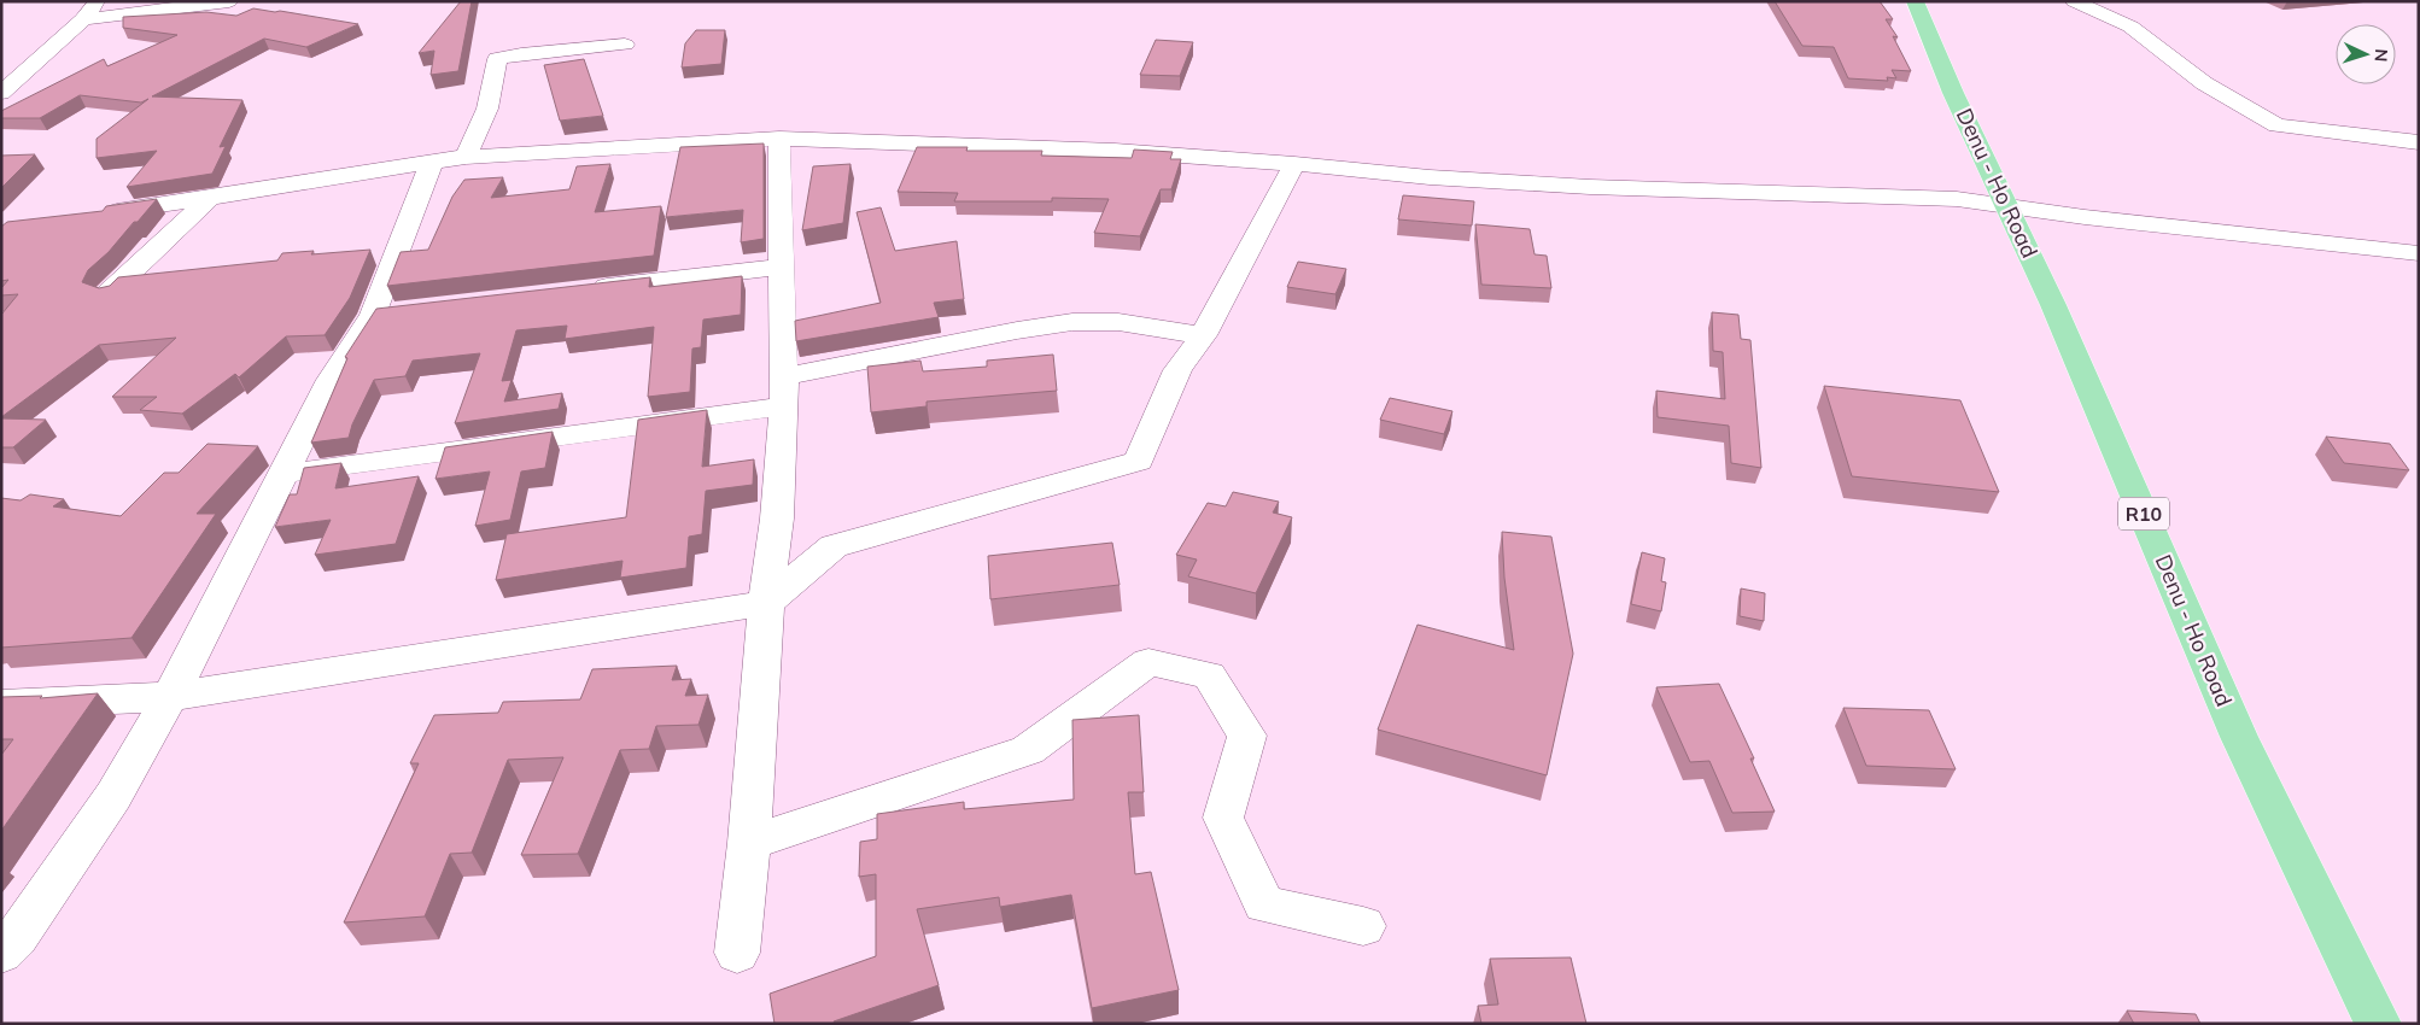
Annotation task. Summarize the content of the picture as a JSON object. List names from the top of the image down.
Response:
{
  "streets": {
    "main road": ["Denu - Ho Road", "R10"]
  },
  "north": "right"
}
